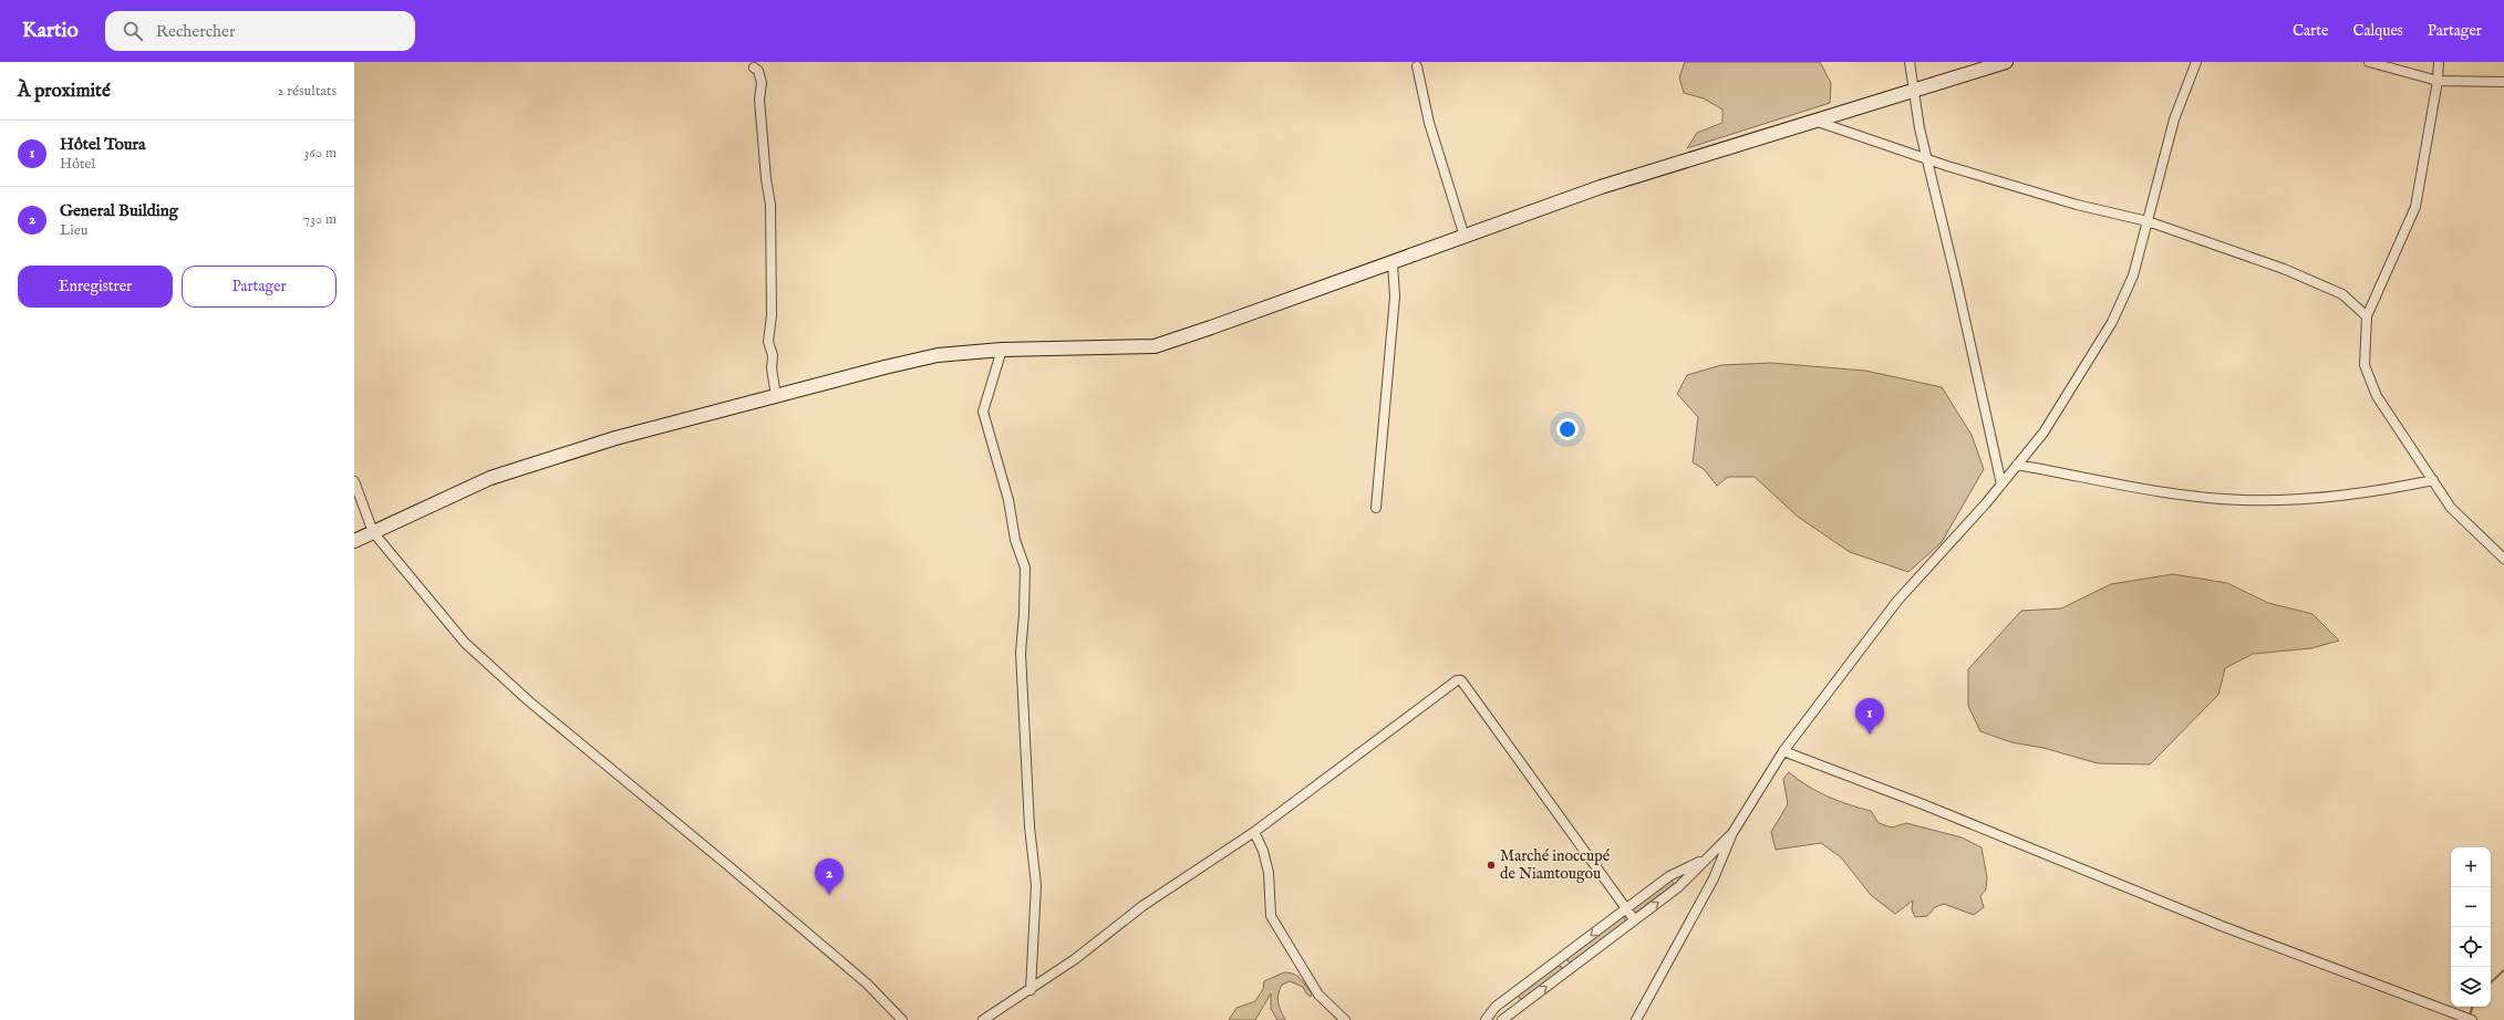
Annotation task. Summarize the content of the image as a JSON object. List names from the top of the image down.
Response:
{
  "places": ["Marché inoccupé de Niamtougou"],
  "page": {
    "header": "Kartio",
    "search": "Rechercher",
    "nav": ["Carte", "Calques", "Partager"],
    "heading": ["À proximité", "2 résultats"],
    "list": [
      {
        "mark": "1",
        "name": "Hôtel Toura",
        "note": "Hôtel",
        "value": "360 m"
      },
      {
        "mark": "2",
        "name": "General Building",
        "note": "Lieu",
        "value": "730 m"
      }
    ],
    "buttons": ["Enregistrer", "Partager"],
    "pins": ["1", "2"],
    "map_buttons": ["+", "−"]
  }
}
